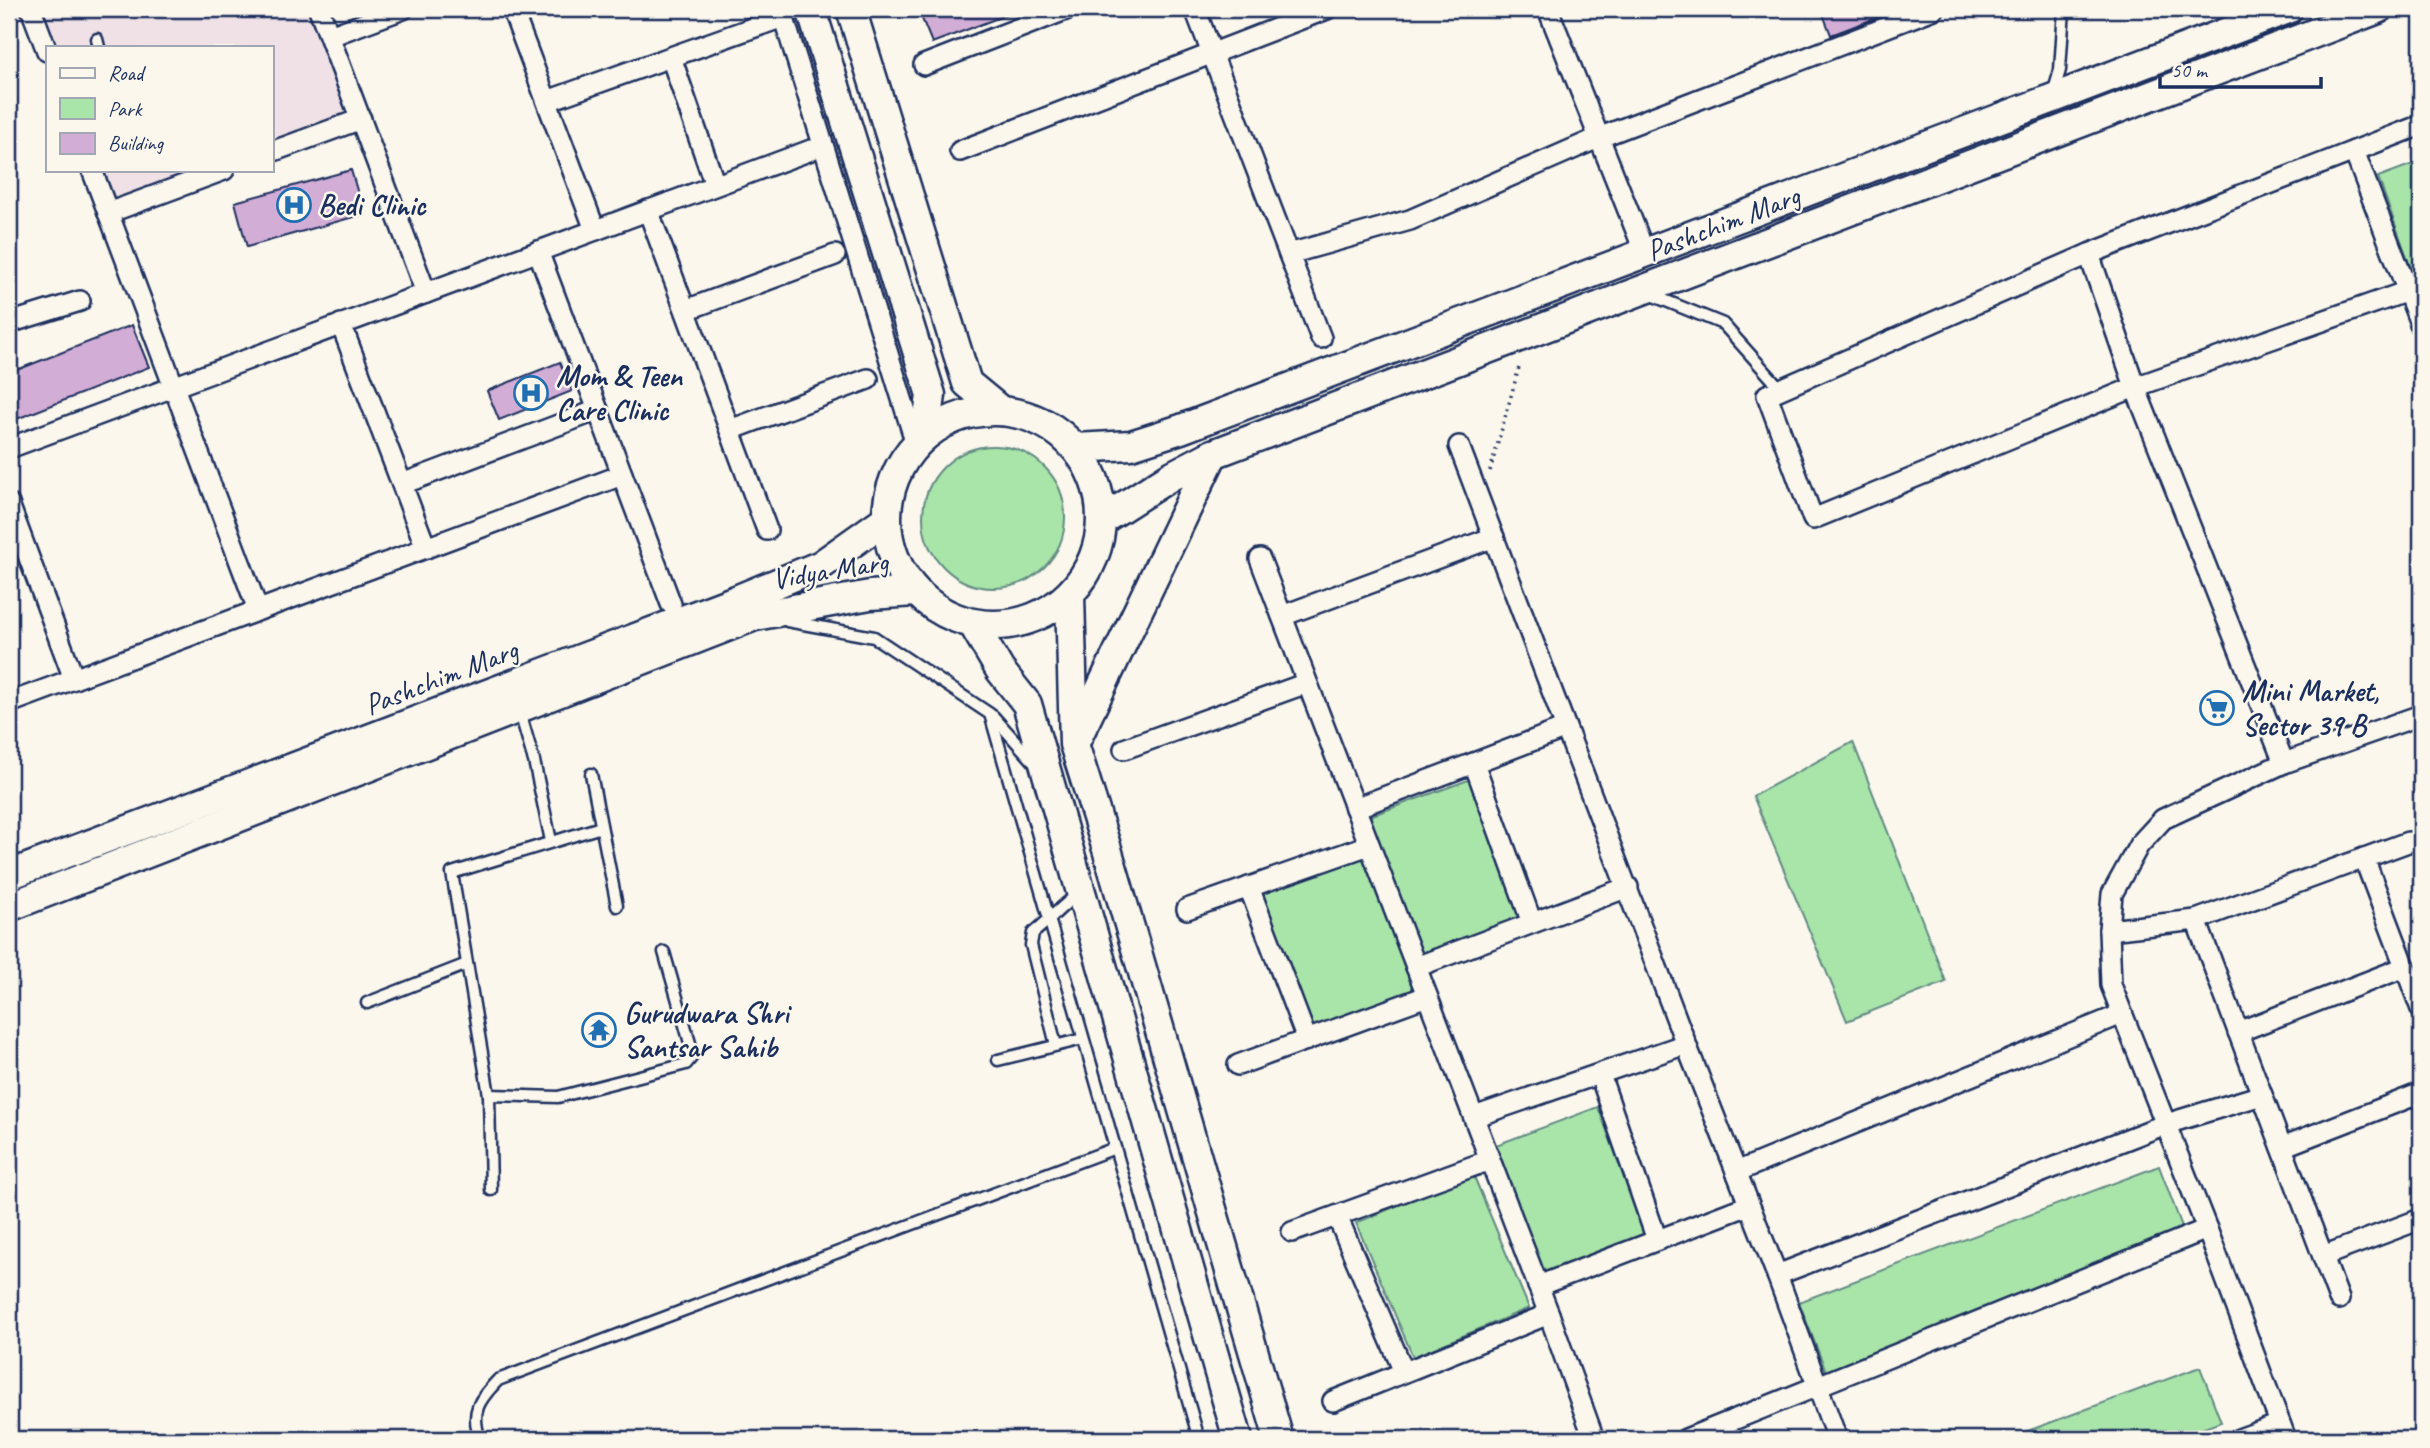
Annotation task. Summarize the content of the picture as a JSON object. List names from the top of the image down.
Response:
{
  "streets": {
    "main road": ["Pashchim Marg", "Vidya Marg"]
  },
  "crossings": [
    ["Pashchim Marg", "Vidya Marg"]
  ],
  "places": {
    "hospital": ["Bedi Clinic", "Mom & Teen Care Clinic"],
    "supermarket": ["Mini Market, Sector 39 B"],
    "temple": ["Gurudwara Shri Santsar Sahib"]
  },
  "legend": ["Road", "Park", "Building"],
  "scale_bar": "50 m"
}
